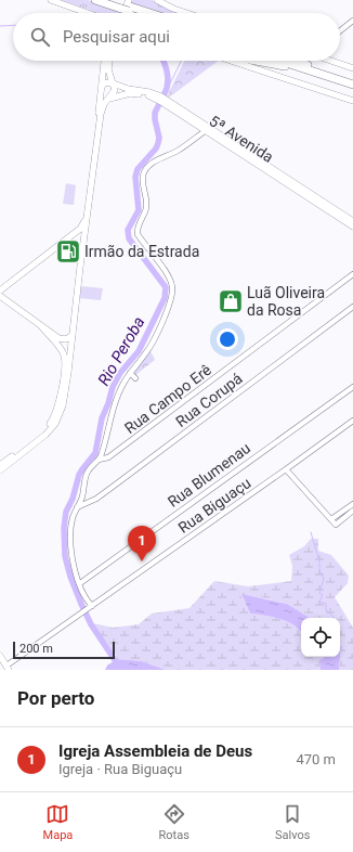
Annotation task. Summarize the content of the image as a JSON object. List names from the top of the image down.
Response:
{
  "streets": {
    "main road": ["5ª Avenida"],
    "street": [
      "Rua Campo Erê",
      "Rua Corupá",
      "Rua Blumenau",
      "Rua Biguaçu"
    ]
  },
  "water": ["Rio Peroba"],
  "places": {
    "fuel station": ["Irmão da Estrada"],
    "shop": ["Luã Oliveira da Rosa"]
  },
  "scale_bar": "200 m",
  "page": {
    "search": "Pesquisar aqui",
    "pins": "1",
    "scale": "200 m",
    "heading": "Por perto",
    "list": [
      {
        "mark": "1",
        "name": "Igreja Assembleia de Deus",
        "note": "Igreja · Rua Biguaçu",
        "value": "470 m"
      }
    ],
    "nav": ["Mapa", "Rotas", "Salvos"]
  }
}
